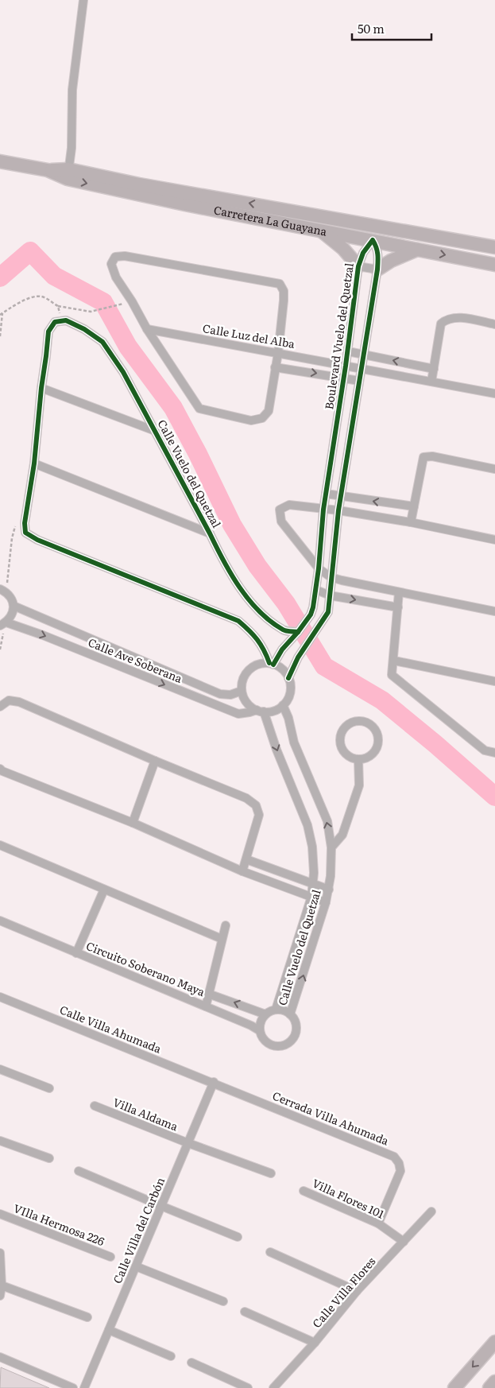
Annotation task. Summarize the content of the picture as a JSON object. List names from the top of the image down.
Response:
{
  "streets": {
    "main road": ["Carretera La Guayana"],
    "street": [
      "Calle Luz del Alba",
      "Boulevard Vuelo del Quetzal",
      "Calle Vuelo del Quetzal",
      "Calle Ave Soberana",
      "Circuito Soberano Maya",
      "Calle Villa Ahumada",
      "Villa Aldama",
      "Cerrada Villa Ahumada",
      "Villa Flores 101",
      "VIlla Hermosa 226",
      "Calle Villa del Carbón",
      "Calle Villa Flores"
    ]
  },
  "crossings": [
    ["Carretera La Guayana", "Boulevard Vuelo del Quetzal"],
    ["Calle Luz del Alba", "Boulevard Vuelo del Quetzal"],
    ["Boulevard Vuelo del Quetzal", "Calle Vuelo del Quetzal"],
    ["Boulevard Vuelo del Quetzal", "Calle Ave Soberana"],
    ["Calle Vuelo del Quetzal", "Calle Ave Soberana"],
    ["Calle Vuelo del Quetzal", "Circuito Soberano Maya"],
    ["Calle Villa Ahumada", "Cerrada Villa Ahumada"],
    ["Calle Villa Ahumada", "Calle Villa del Carbón"],
    ["Villa Aldama", "Calle Villa del Carbón"],
    ["Cerrada Villa Ahumada", "Villa Flores 101"],
    ["Cerrada Villa Ahumada", "Calle Villa del Carbón"],
    ["Villa Flores 101", "Calle Villa Flores"]
  ],
  "scale_bar": "50 m"
}
